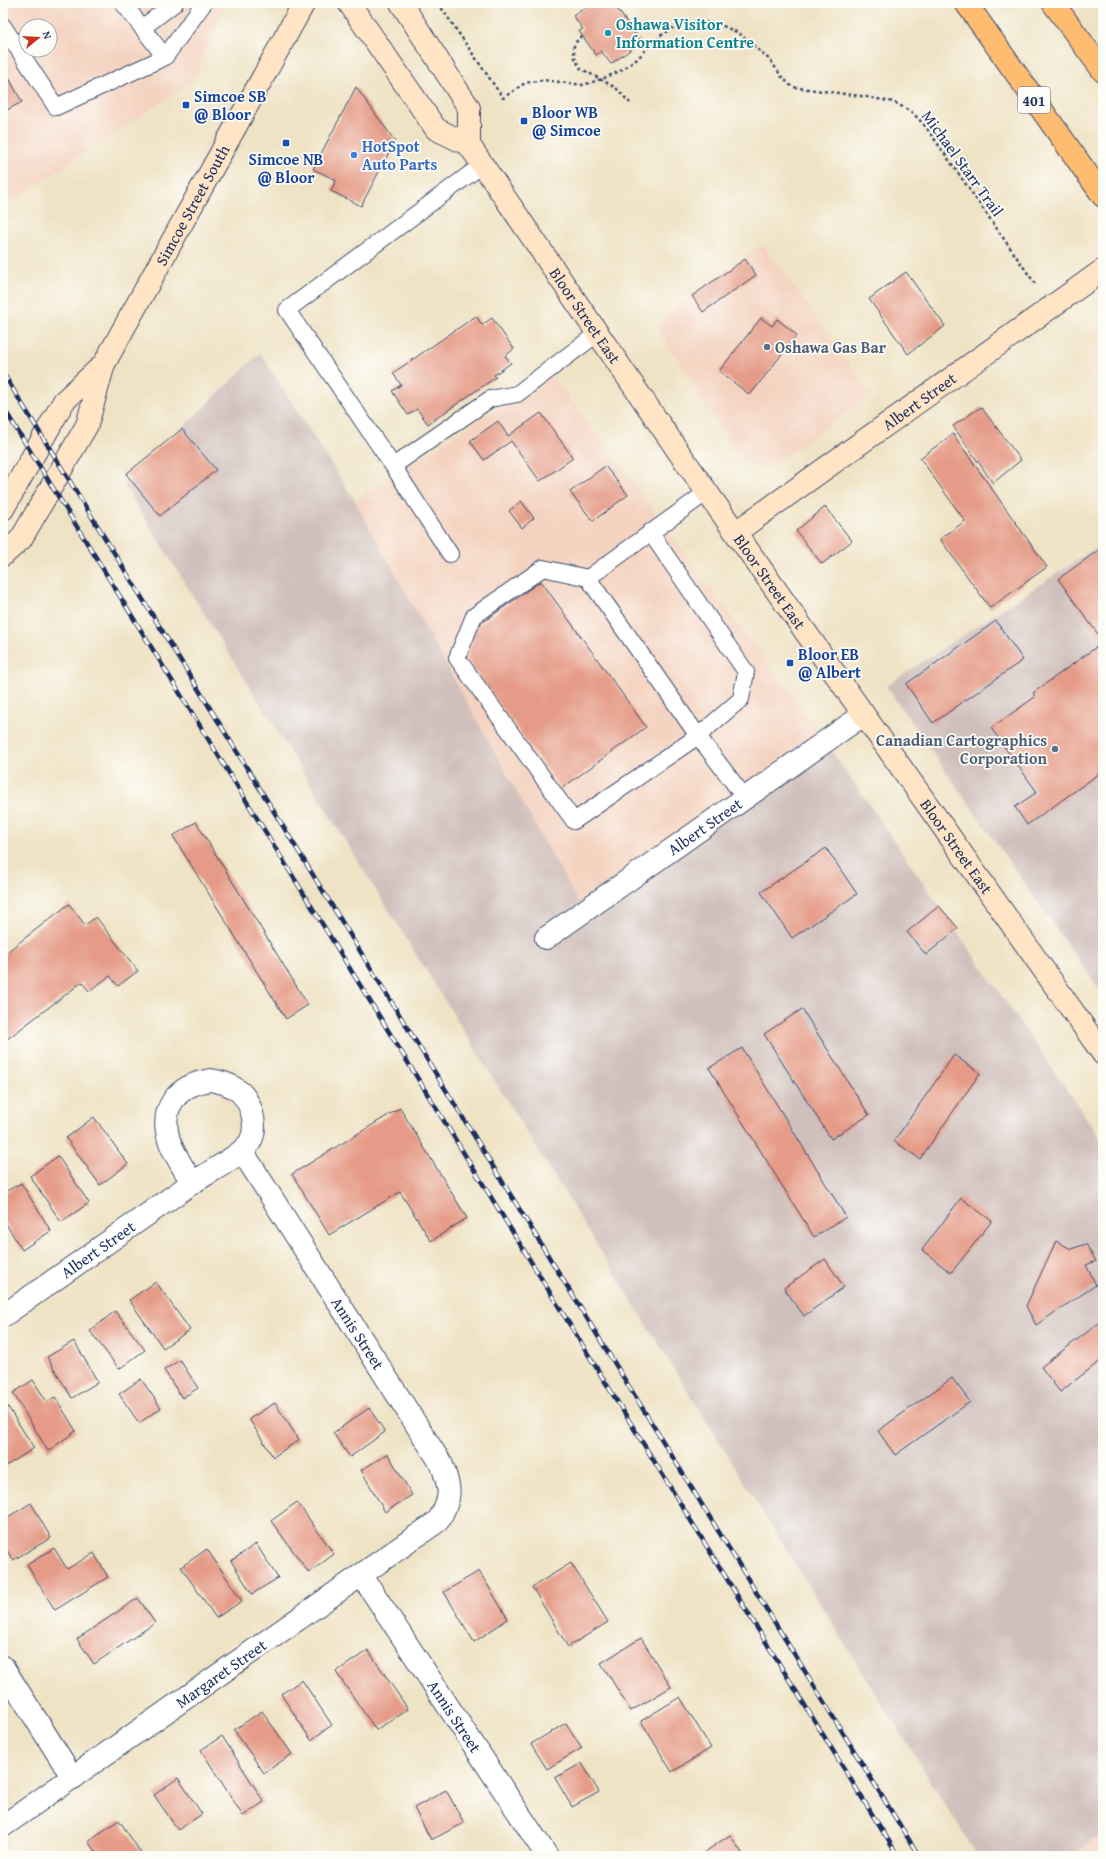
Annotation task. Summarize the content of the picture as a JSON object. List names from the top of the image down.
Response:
{
  "streets": {
    "highway": ["401"],
    "main road": ["Simcoe Street South", "Bloor Street East", "Albert Street"],
    "street": ["Annis Street", "Margaret Street"],
    "path": ["Michael Starr Trail"]
  },
  "crossings": [
    ["Michael Starr Trail", "Albert Street"],
    ["Bloor Street East", "Albert Street"],
    ["Albert Street", "Annis Street"],
    ["Annis Street", "Margaret Street"]
  ],
  "places": {
    "other": [
      "Oshawa Visitor Information Centre",
      "HotSpot Auto Parts",
      "Oshawa Gas Bar",
      "Canadian Cartographics Corporation"
    ],
    "transit": [
      "Simcoe SB @ Bloor",
      "Bloor WB @ Simcoe",
      "Simcoe NB @ Bloor",
      "Bloor EB @ Albert"
    ]
  },
  "north": "right"
}
